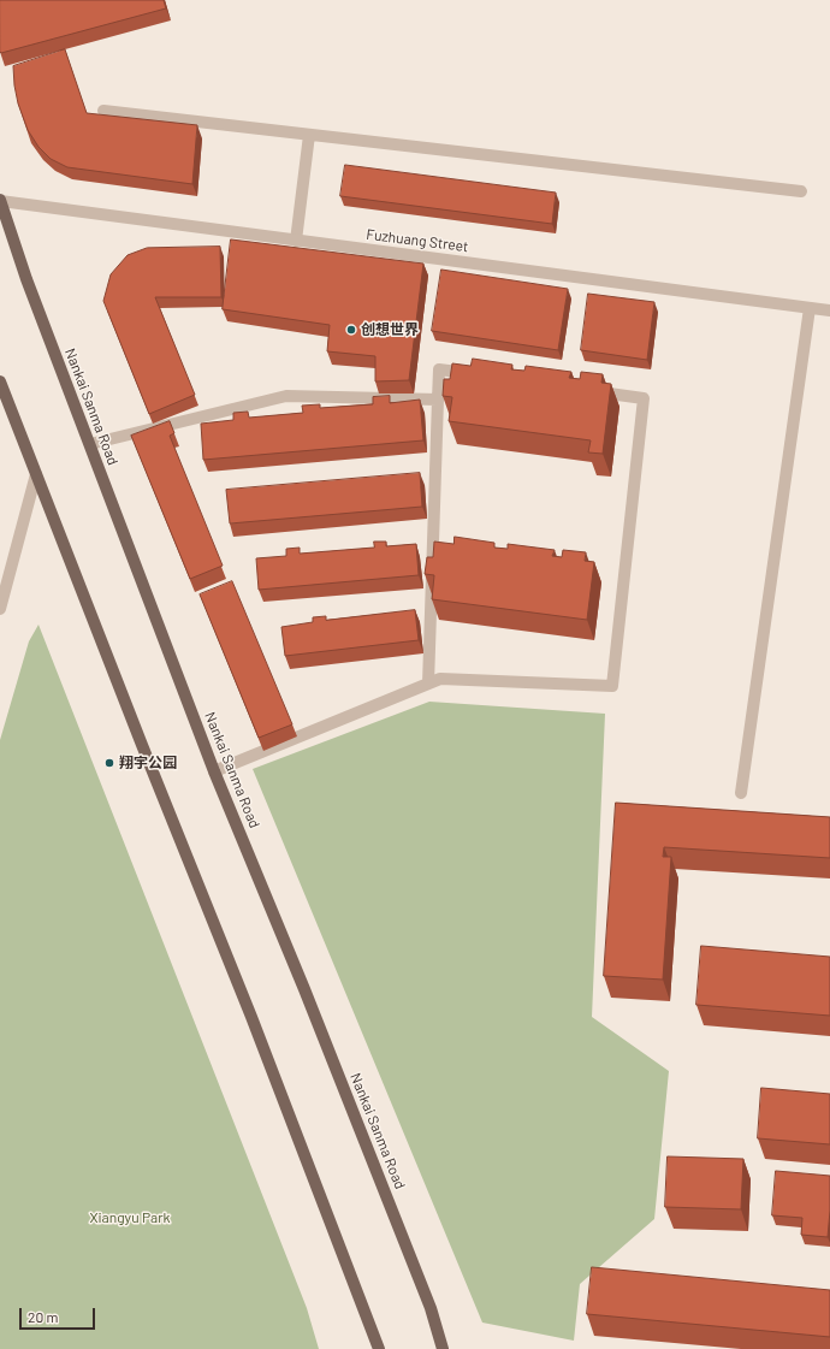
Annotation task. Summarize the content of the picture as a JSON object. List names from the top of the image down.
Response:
{
  "streets": {
    "main road": ["Nankai Sanma Road"],
    "street": ["Fuzhuang Street"]
  },
  "crossings": [
    ["Fuzhuang Street", "Nankai Sanma Road"]
  ],
  "parks": ["Xiangyu Park"],
  "places": ["创想世界", "翔宇公园"],
  "scale_bar": "20 m"
}
